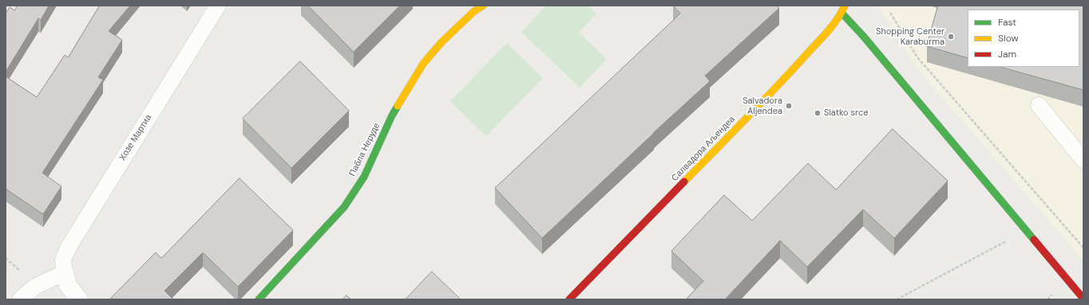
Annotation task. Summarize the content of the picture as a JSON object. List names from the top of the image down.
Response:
{
  "streets": {
    "street": ["Хозе Мартиа", "Салвадора Аљендеа", "Пабла Неруде"]
  },
  "places": ["Shopping Center Karaburma", "Salvadora Aljendea", "Slatko srce"],
  "legend": ["Fast", "Slow", "Jam"]
}
